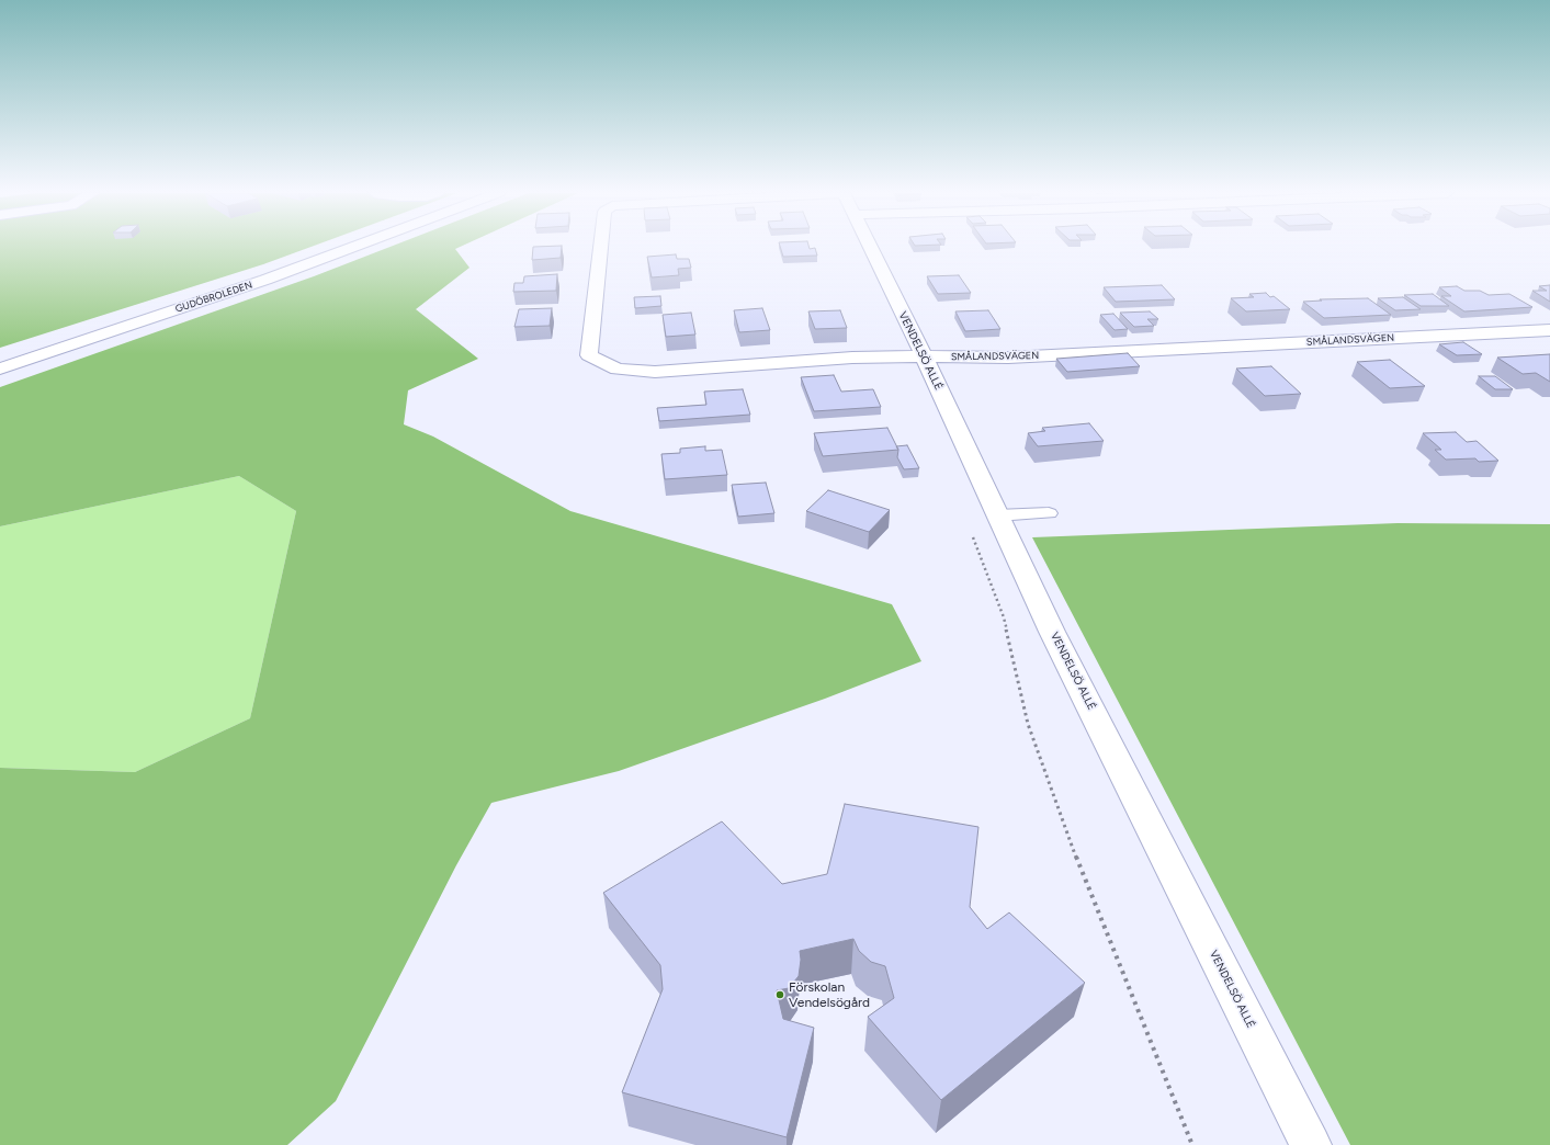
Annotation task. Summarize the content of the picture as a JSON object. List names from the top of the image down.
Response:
{
  "streets": {
    "street": ["GUDÖBROLEDEN", "SMÅLANDSVÄGEN", "VENDELSÖ ALLÉ"]
  },
  "crossings": [
    ["SMÅLANDSVÄGEN", "VENDELSÖ ALLÉ"]
  ],
  "places": ["Förskolan Vendelsögård"]
}
